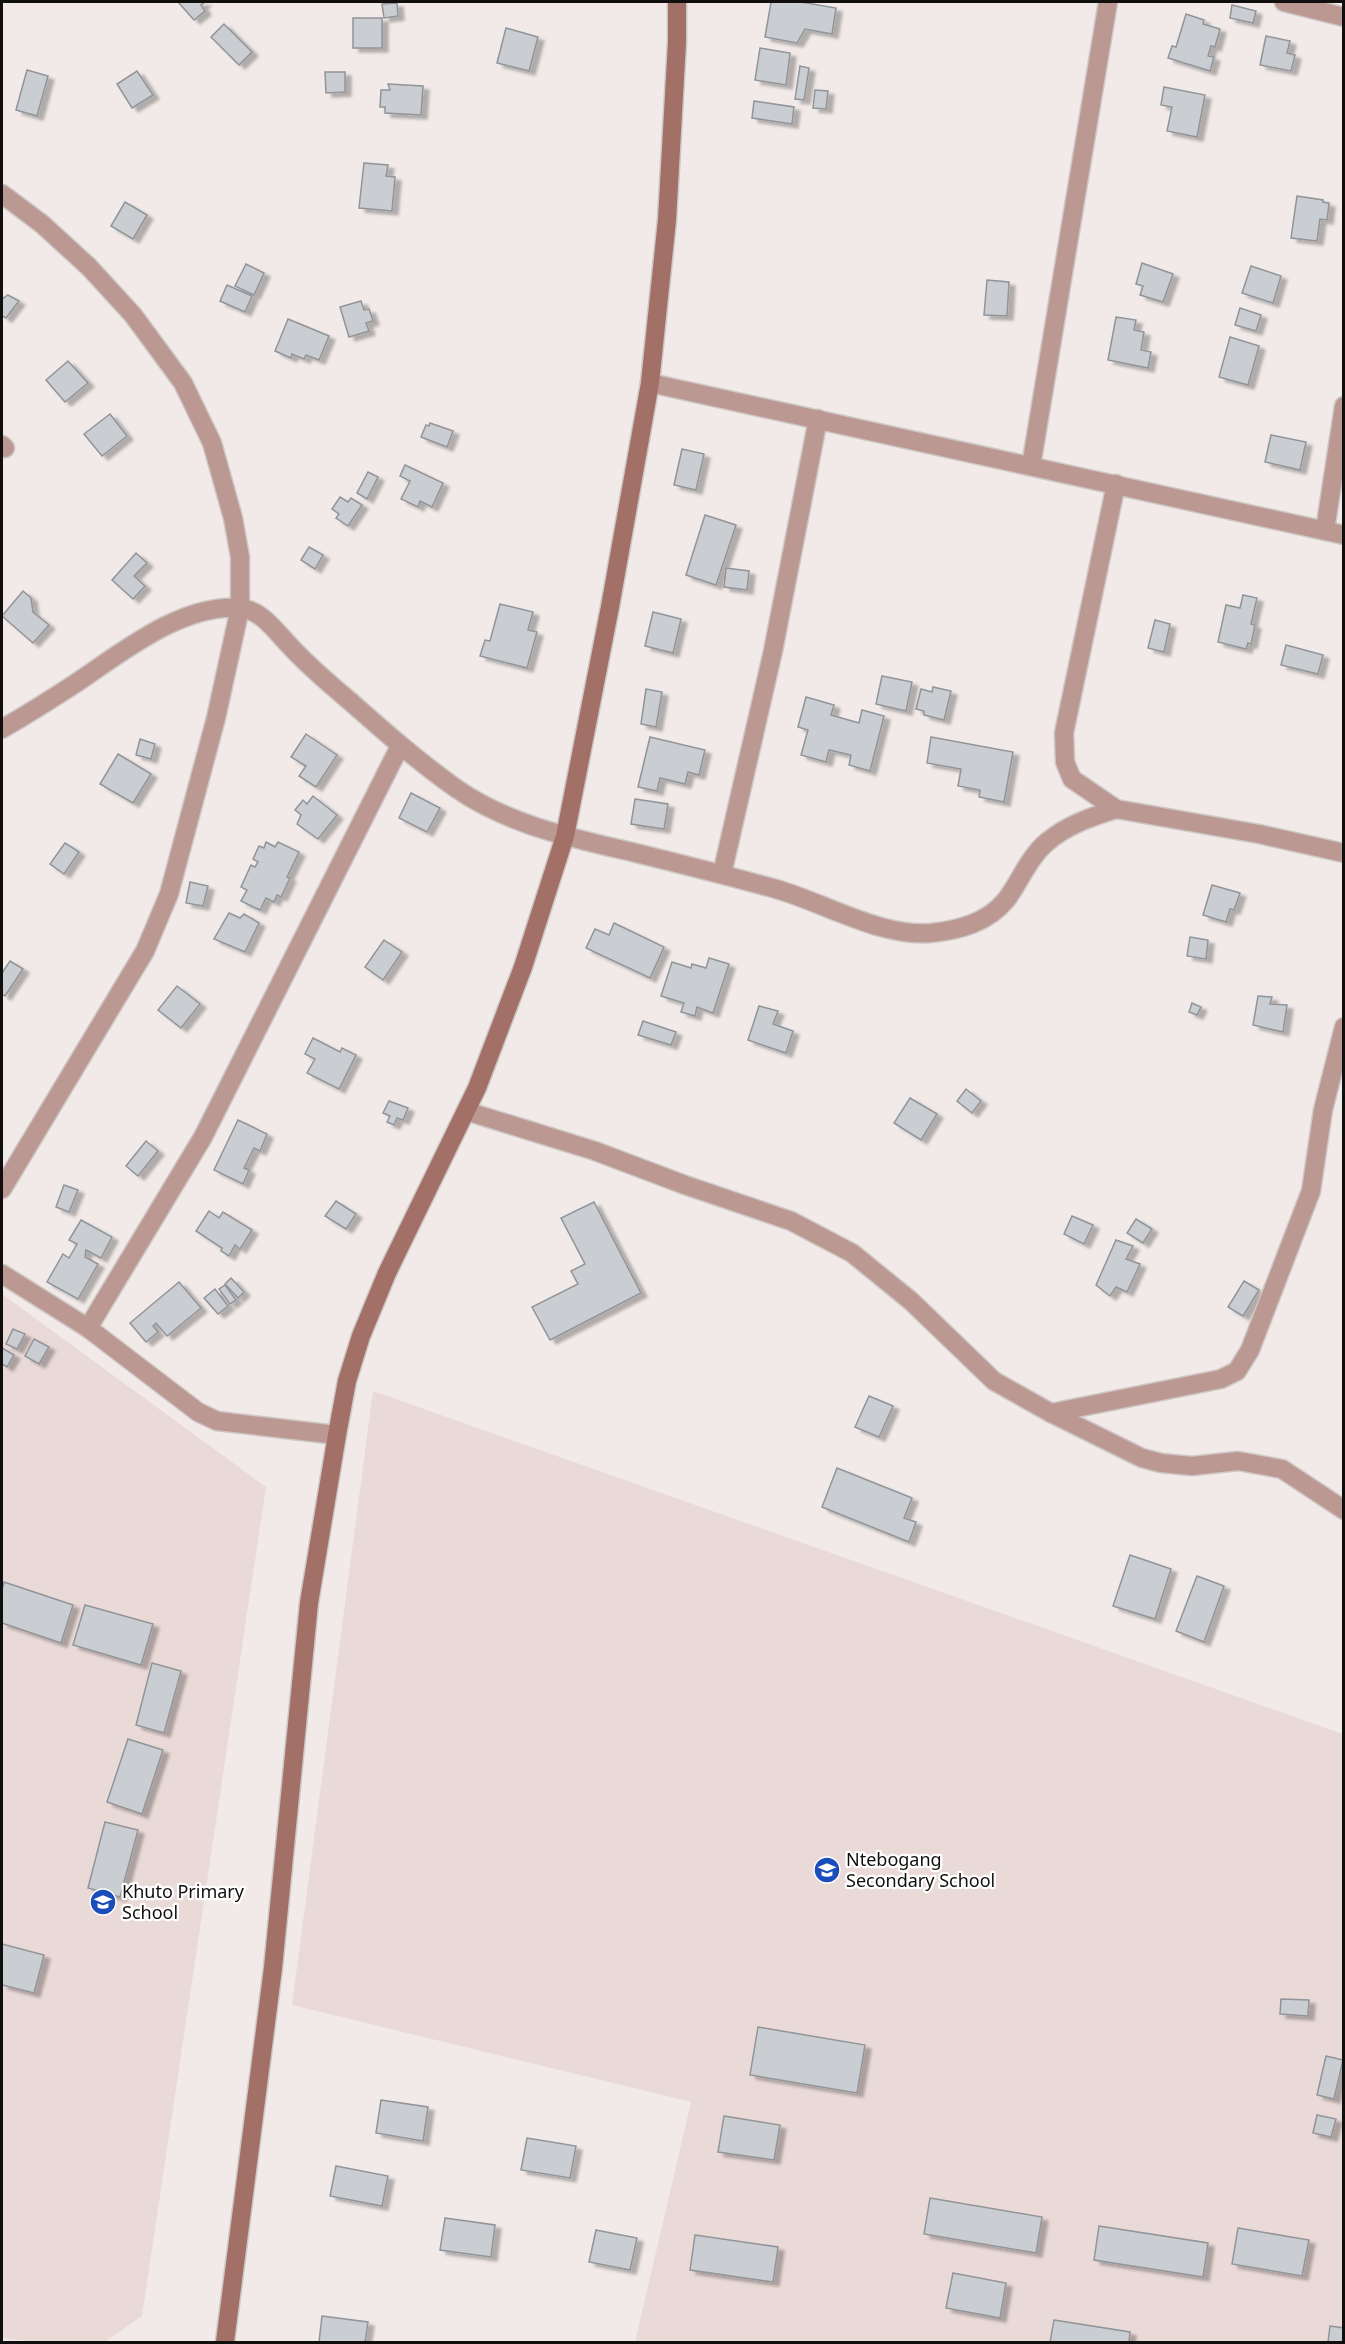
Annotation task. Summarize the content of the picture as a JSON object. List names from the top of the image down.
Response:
{
  "places": {
    "school or university": ["Ntebogang Secondary School", "Khuto Primary School"]
  }
}
